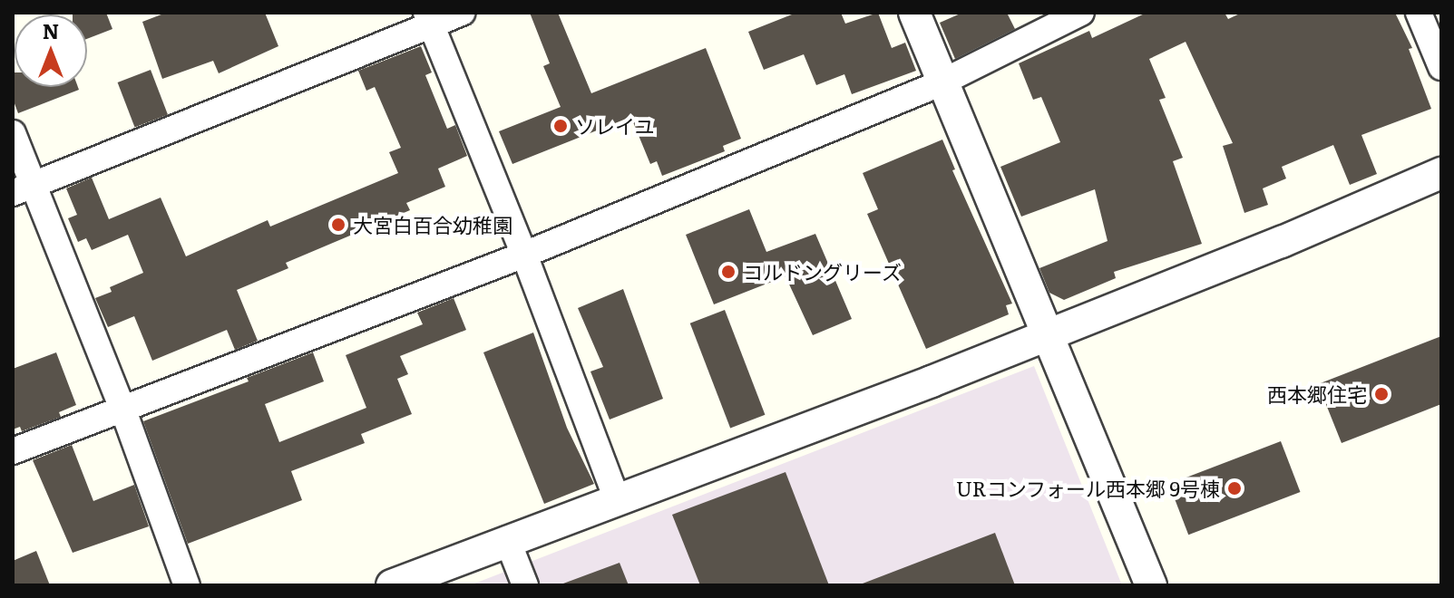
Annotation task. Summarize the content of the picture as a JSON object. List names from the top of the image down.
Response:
{
  "places": [
    "ソレイユ",
    "大宮白百合幼稚園",
    "コルドングリーズ",
    "西本郷住宅",
    "URコンフォール西本郷 9号棟"
  ],
  "north": "top"
}
